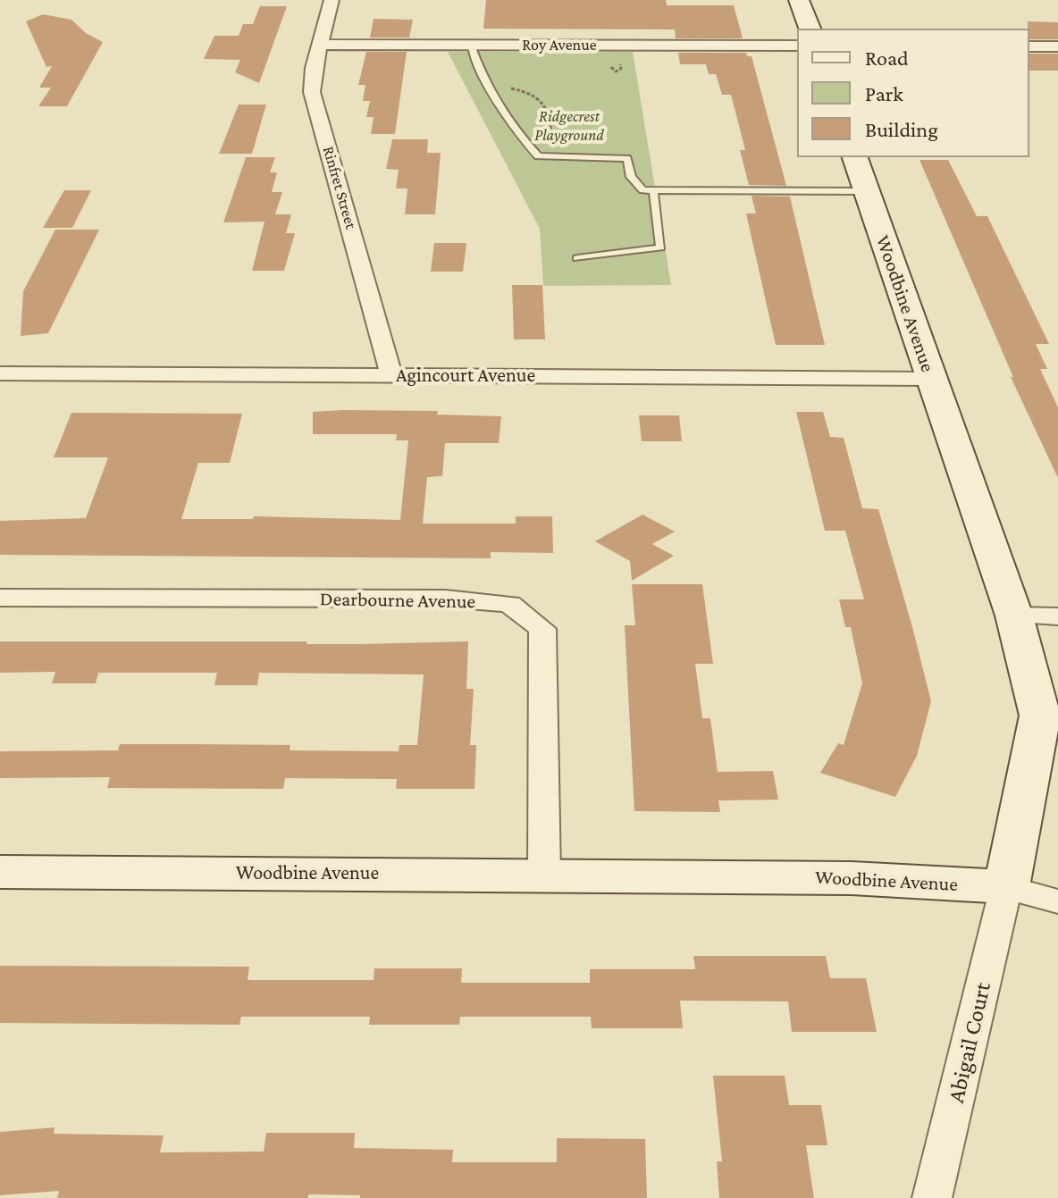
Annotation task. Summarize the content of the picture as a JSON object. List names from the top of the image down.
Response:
{
  "streets": {
    "street": [
      "Roy Avenue",
      "Rinfret Street",
      "Woodbine Avenue",
      "Agincourt Avenue",
      "Dearbourne Avenue",
      "Abigail Court"
    ]
  },
  "crossings": [
    ["Roy Avenue", "Rinfret Street"],
    ["Rinfret Street", "Agincourt Avenue"],
    ["Woodbine Avenue", "Agincourt Avenue"],
    ["Woodbine Avenue", "Dearbourne Avenue"],
    ["Woodbine Avenue", "Abigail Court"]
  ],
  "parks": ["Ridgecrest Playground"],
  "legend": ["Road", "Park", "Building"]
}
